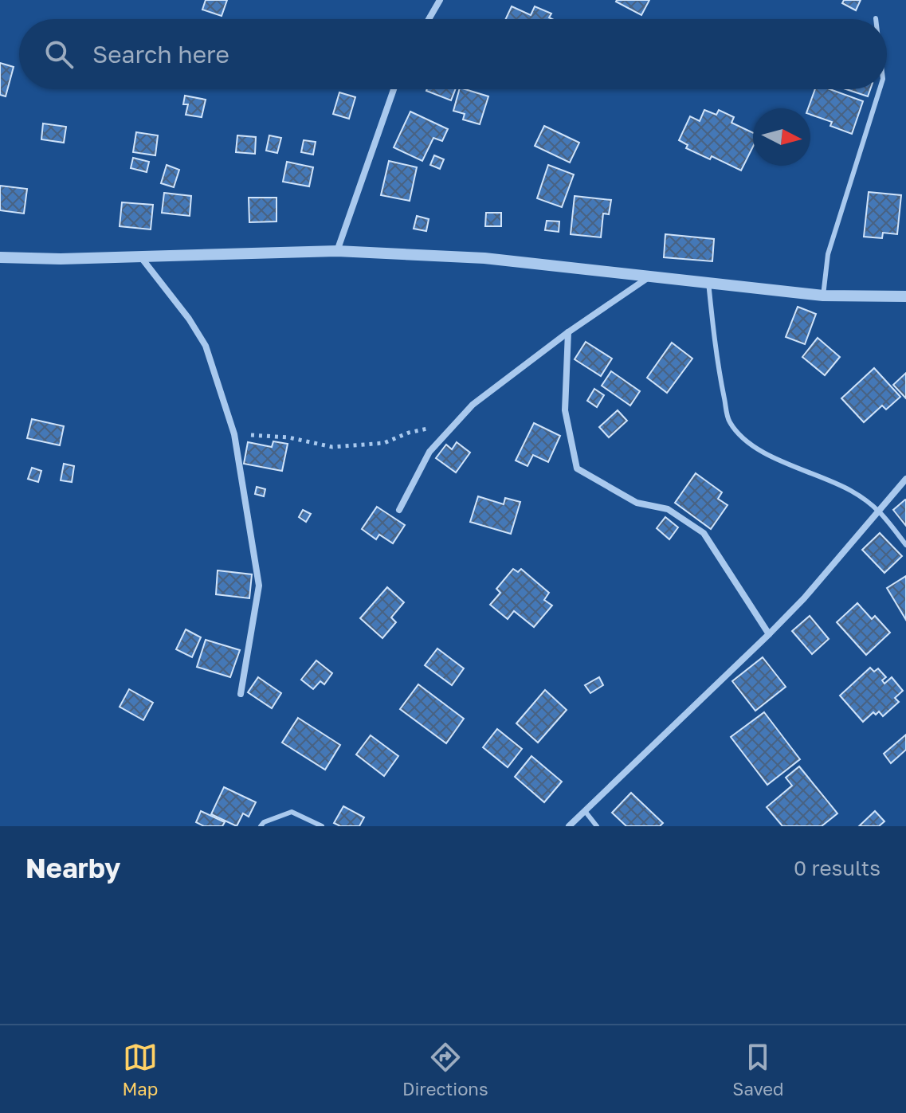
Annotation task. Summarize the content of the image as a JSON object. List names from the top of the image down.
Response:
{
  "north": "right",
  "page": {
    "search": "Search here",
    "heading": ["Nearby", "0 results"],
    "nav": ["Map", "Directions", "Saved"]
  }
}
